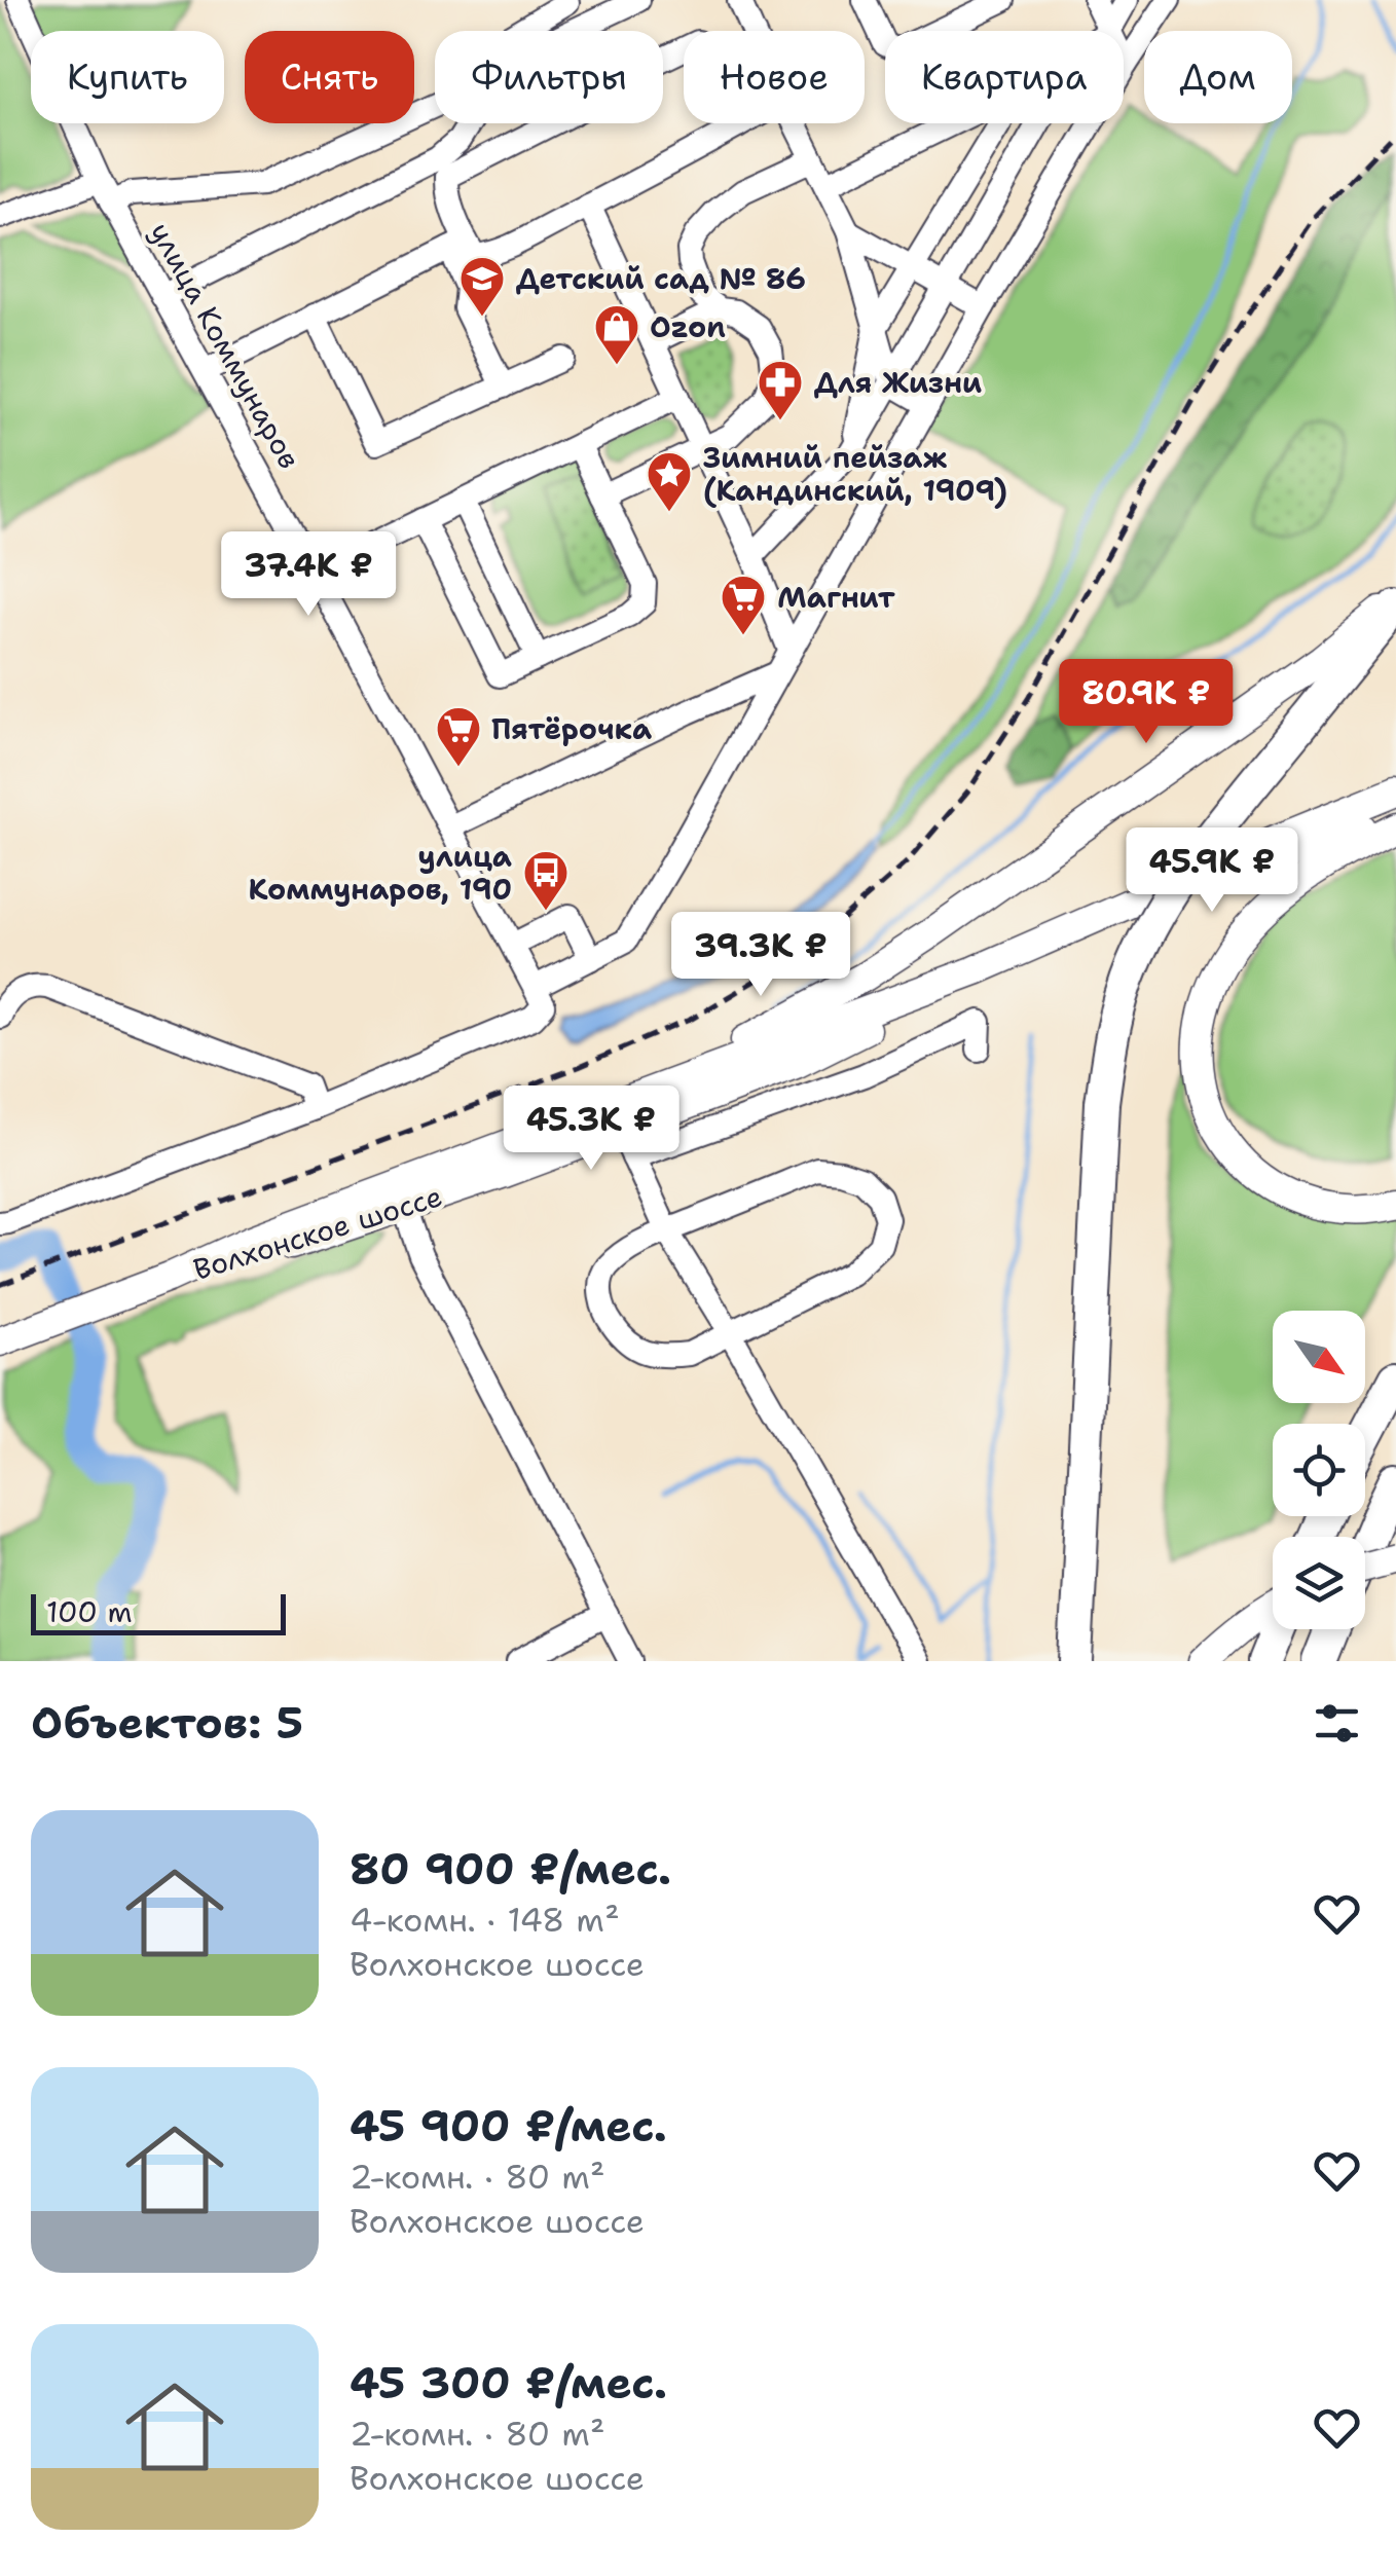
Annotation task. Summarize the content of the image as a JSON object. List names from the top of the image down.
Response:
{
  "streets": {
    "main road": ["Волхонское шоссе"],
    "street": ["улица Коммунаров"]
  },
  "places": {
    "school or university": ["Детский сад № 86"],
    "shop": ["Ozon"],
    "pharmacy": ["Для Жизни"],
    "place": ["Зимний пейзаж (Кандинский, 1909)"],
    "supermarket": ["Магнит", "Пятёрочка"],
    "bus stop": ["улица Коммунаров, 190"]
  },
  "scale_bar": "100 m",
  "north": "bottom right",
  "page": {
    "chip": [
      "Купить",
      "Снять",
      "Фильтры",
      "Новое",
      "Квартира",
      "Дом"
    ],
    "price": [
      "37.4K ₽",
      "80.9K ₽",
      "45.9K ₽",
      "39.3K ₽",
      "45.3K ₽"
    ],
    "scale": "100 m",
    "heading": "Объектов: 5",
    "list": [
      {
        "name": "80 900 ₽/мес.",
        "note": "4-комн. · 148 m² · Волхонское шоссе"
      },
      {
        "name": "45 900 ₽/мес.",
        "note": "2-комн. · 80 m² · Волхонское шоссе"
      },
      {
        "name": "45 300 ₽/мес.",
        "note": "2-комн. · 80 m² · Волхонское шоссе"
      }
    ]
  }
}
